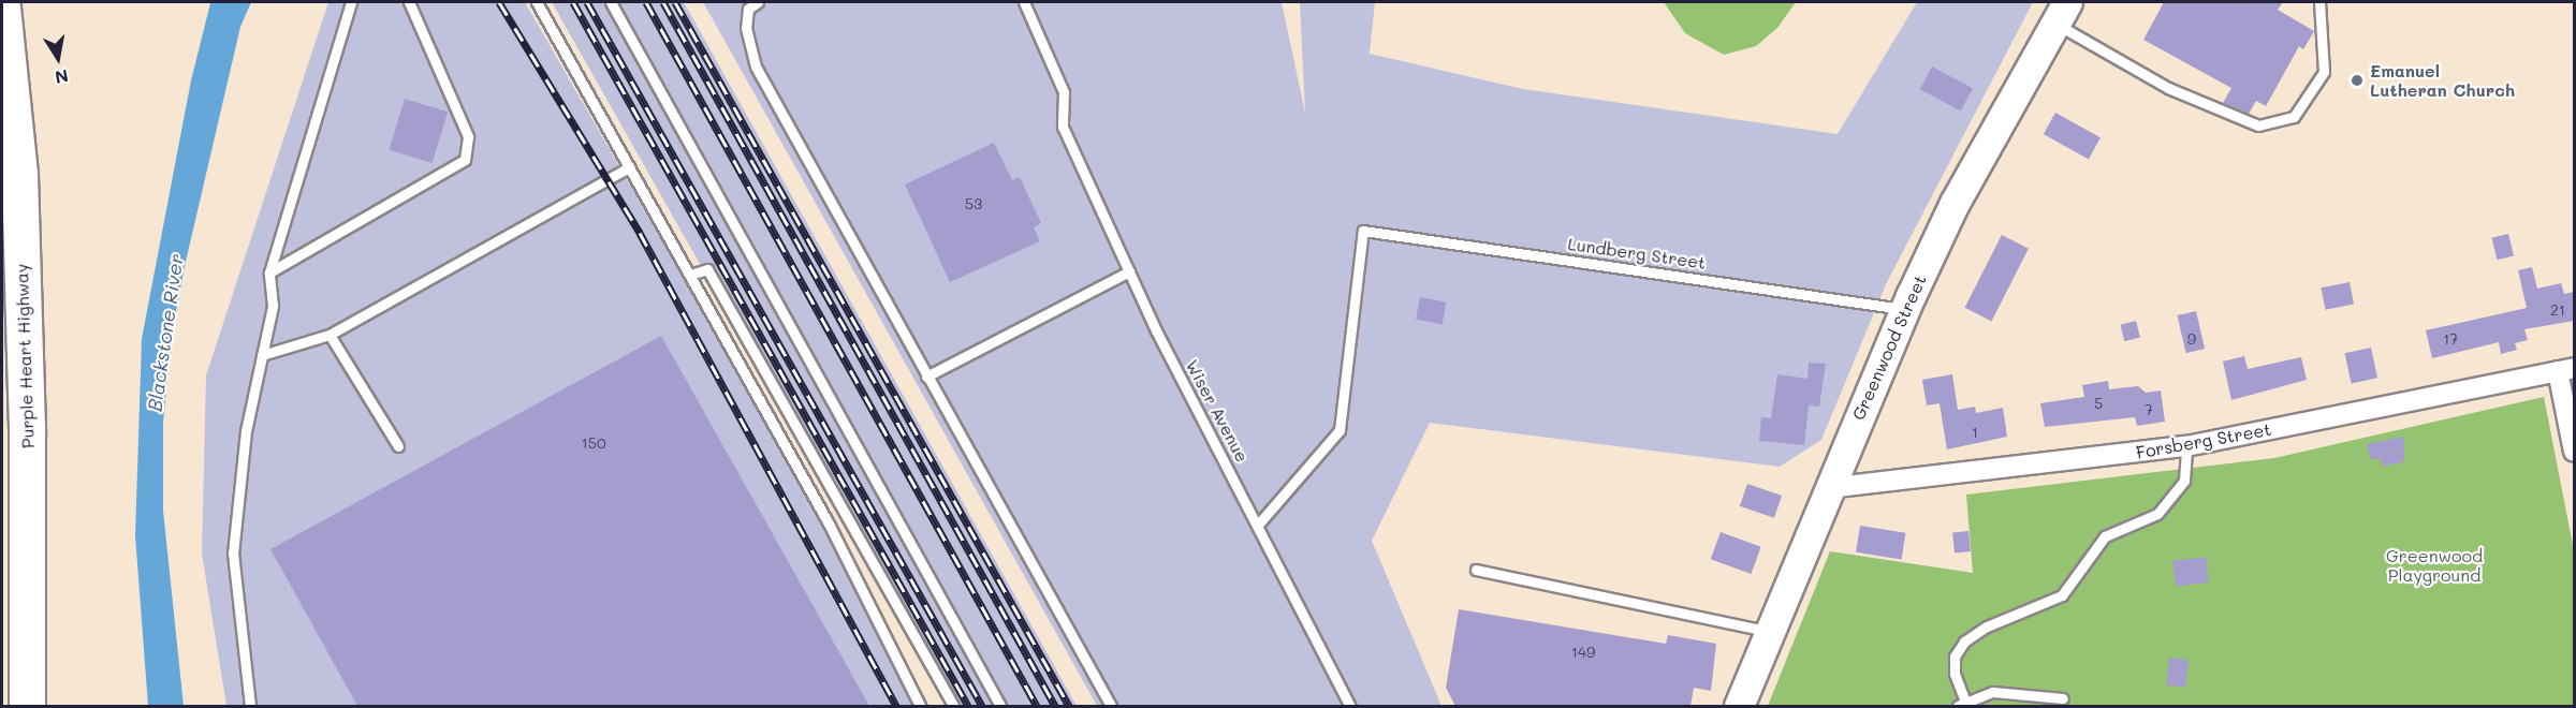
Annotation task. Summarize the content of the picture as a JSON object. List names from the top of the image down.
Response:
{
  "streets": {
    "highway": ["Purple Heart Highway"],
    "main road": ["Greenwood Street"],
    "street": ["Forsberg Street"],
    "lane": ["Lundberg Street", "Wiser Avenue"]
  },
  "crossings": [
    ["Lundberg Street", "Greenwood Street"],
    ["Lundberg Street", "Wiser Avenue"],
    ["Greenwood Street", "Forsberg Street"]
  ],
  "water": ["Blackstone River"],
  "parks": ["Greenwood Playground"],
  "places": ["Emanuel Lutheran Church"],
  "house_numbers": [
    "53",
    "21",
    "9",
    "17",
    "5",
    "7",
    "1",
    "150",
    "149"
  ],
  "north": "bottom"
}
